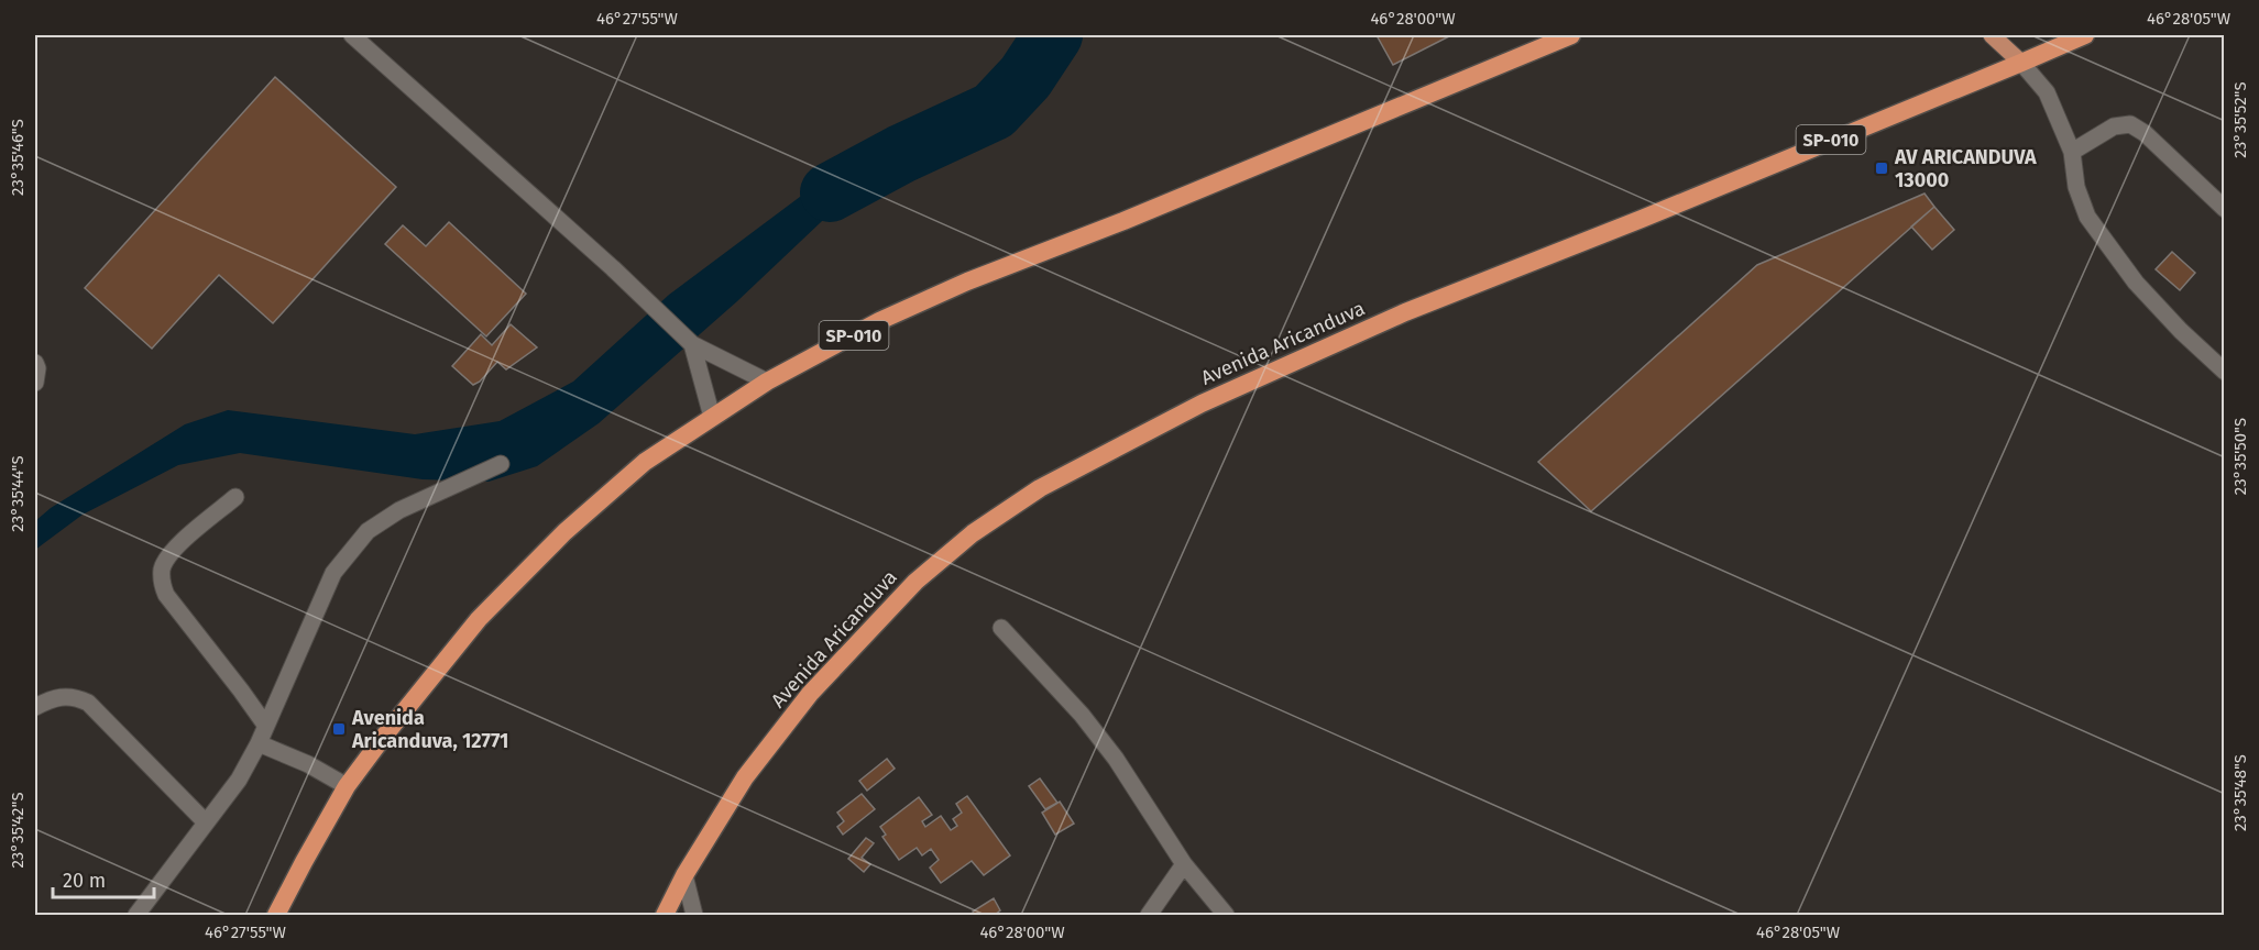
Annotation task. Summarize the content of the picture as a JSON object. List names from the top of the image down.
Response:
{
  "streets": {
    "highway": ["SP-010", "Avenida Aricanduva"]
  },
  "places": {
    "transit": ["AV ARICANDUVA 13000", "Avenida Aricanduva, 12771"]
  },
  "scale_bar": "20 m",
  "coordinates": [
    "46°27'55\"W",
    "46°28'00\"W",
    "46°28'05\"W",
    "23°35'52\"S",
    "23°35'46\"S",
    "23°35'50\"S",
    "23°35'44\"S",
    "23°35'48\"S",
    "23°35'42\"S"
  ]
}
